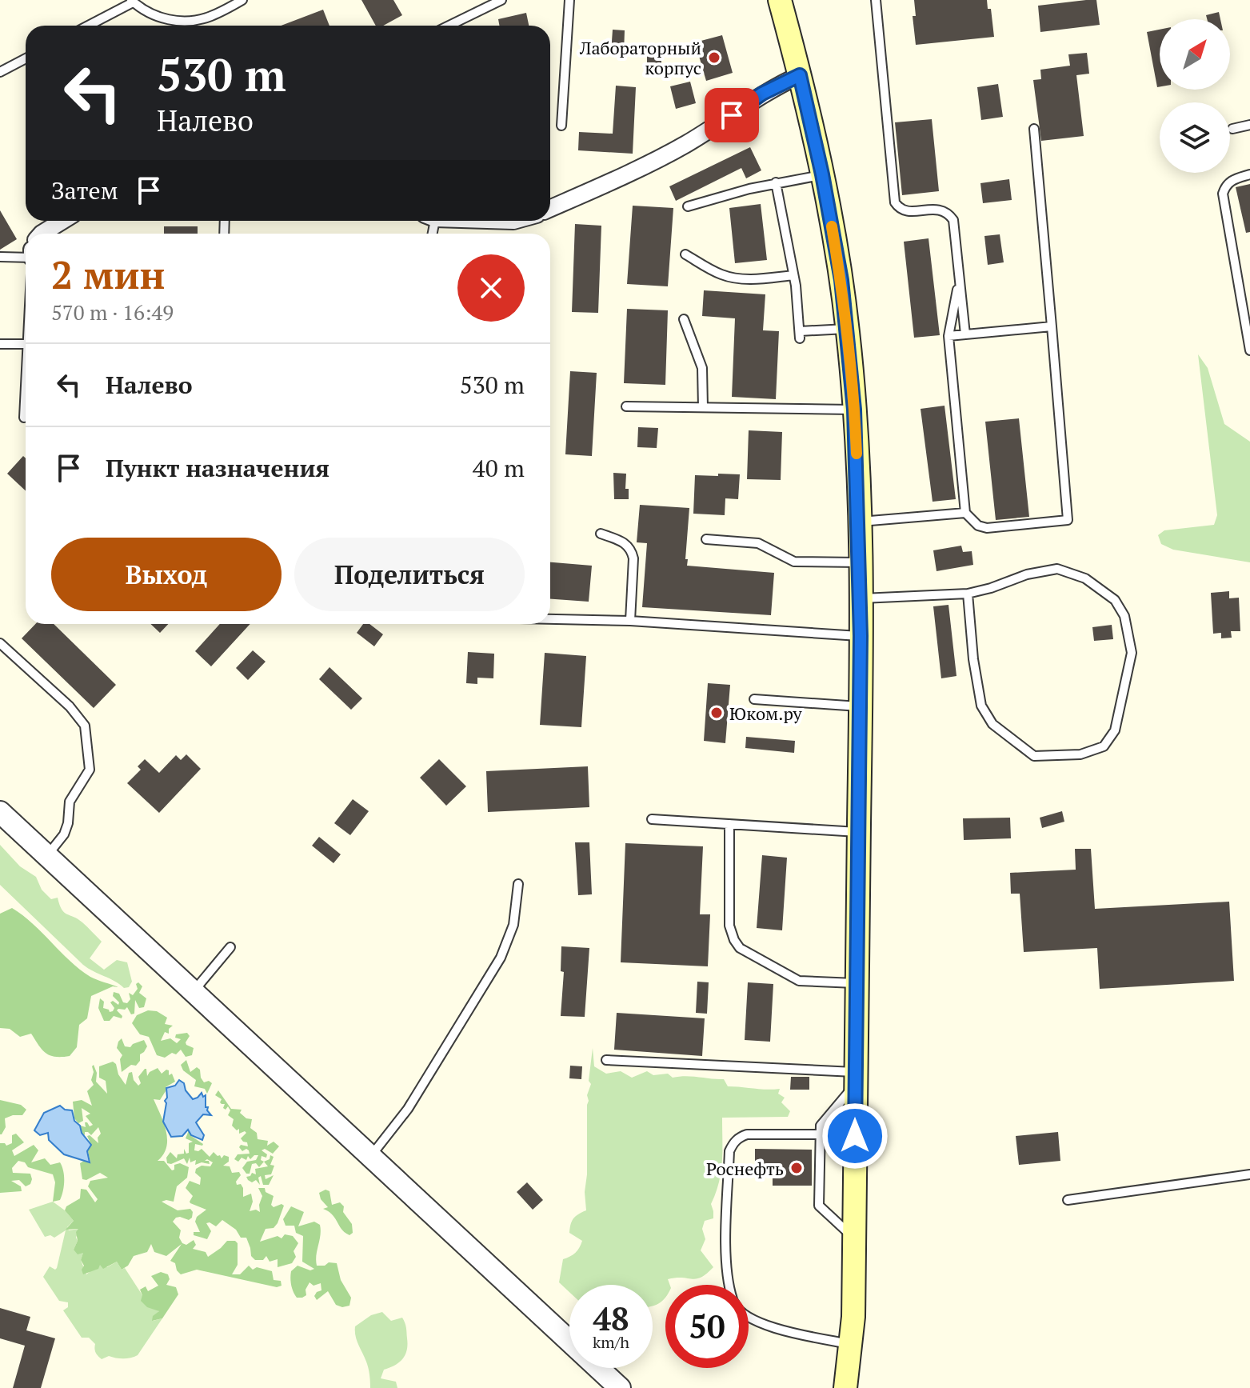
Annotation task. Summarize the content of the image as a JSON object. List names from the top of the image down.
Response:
{
  "places": ["Лабораторный корпус", "Юком.ру", "Роснефть"],
  "north": "top right",
  "page": {
    "turn": ["530 m", "Налево"],
    "then": "Затем",
    "heading": ["2 мин", "570 m · 16:49"],
    "list": [
      {
        "name": "Налево",
        "value": "530 m"
      },
      {
        "name": "Пункт назначения",
        "value": "40 m"
      }
    ],
    "buttons": ["Выход", "Поделиться"],
    "speed": "48 km/h",
    "limit": "50"
  }
}
